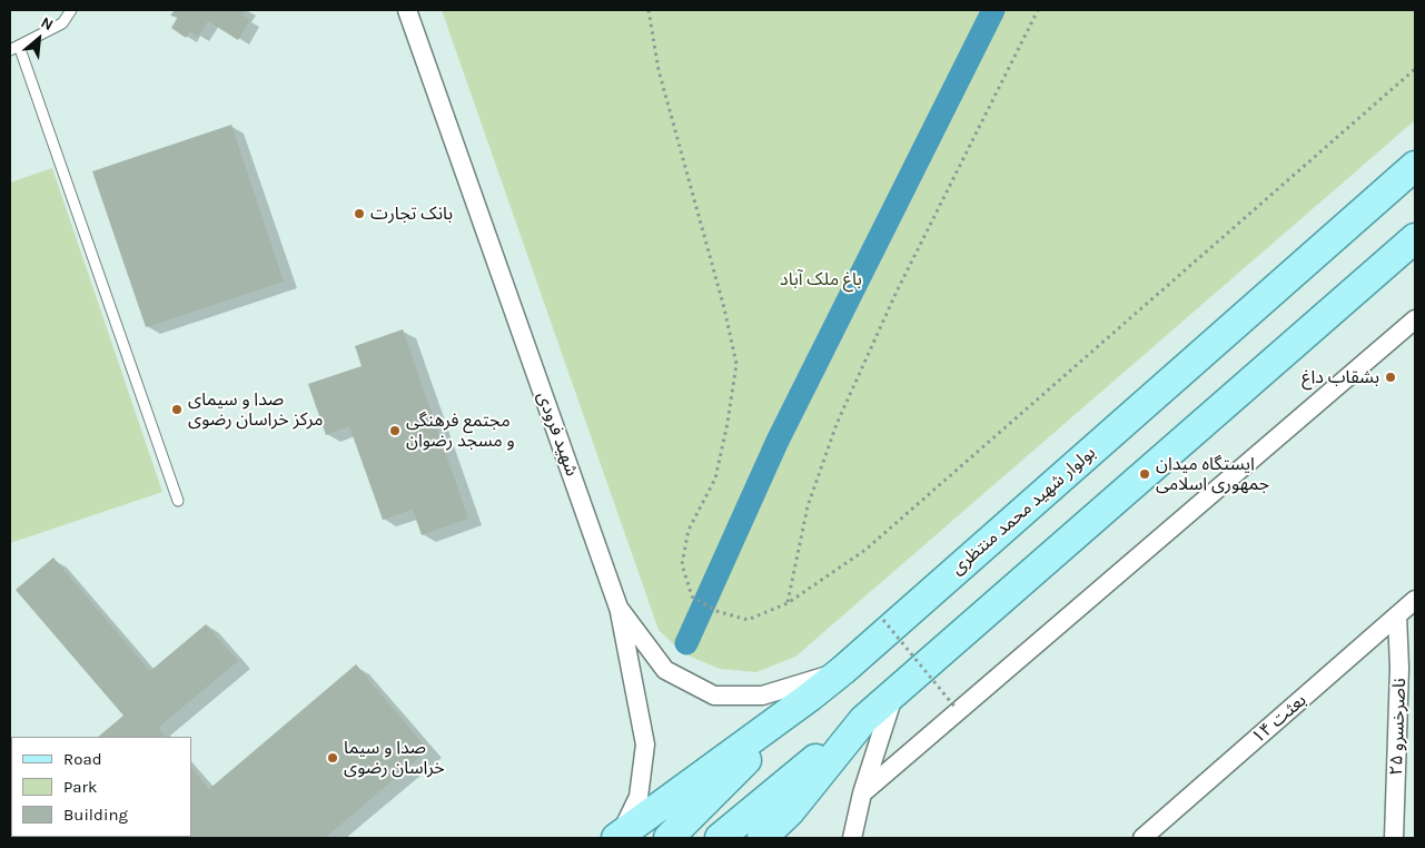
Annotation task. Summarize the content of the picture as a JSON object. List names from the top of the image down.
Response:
{
  "streets": {
    "main road": ["بولوار شهید محمد منتظری"],
    "street": ["شهید فرودی", "بعثت ۱۴", "ناصرخسرو ۲۵"]
  },
  "crossings": [
    ["شهید فرودی", "بولوار شهید محمد منتظری"],
    ["بعثت ۱۴", "ناصرخسرو ۲۵"]
  ],
  "parks": ["باغ ملک آباد"],
  "places": [
    "بانک تجارت",
    "بشقاب داغ",
    "صدا و سیمای مرکز خراسان رضوی",
    "مجتمع فرهنگی و مسجد رضوان",
    "ایستگاه میدان جمهوری اسلامی",
    "صدا و سیما خراسان رضوی"
  ],
  "legend": ["Road", "Park", "Building"],
  "north": "top right"
}
